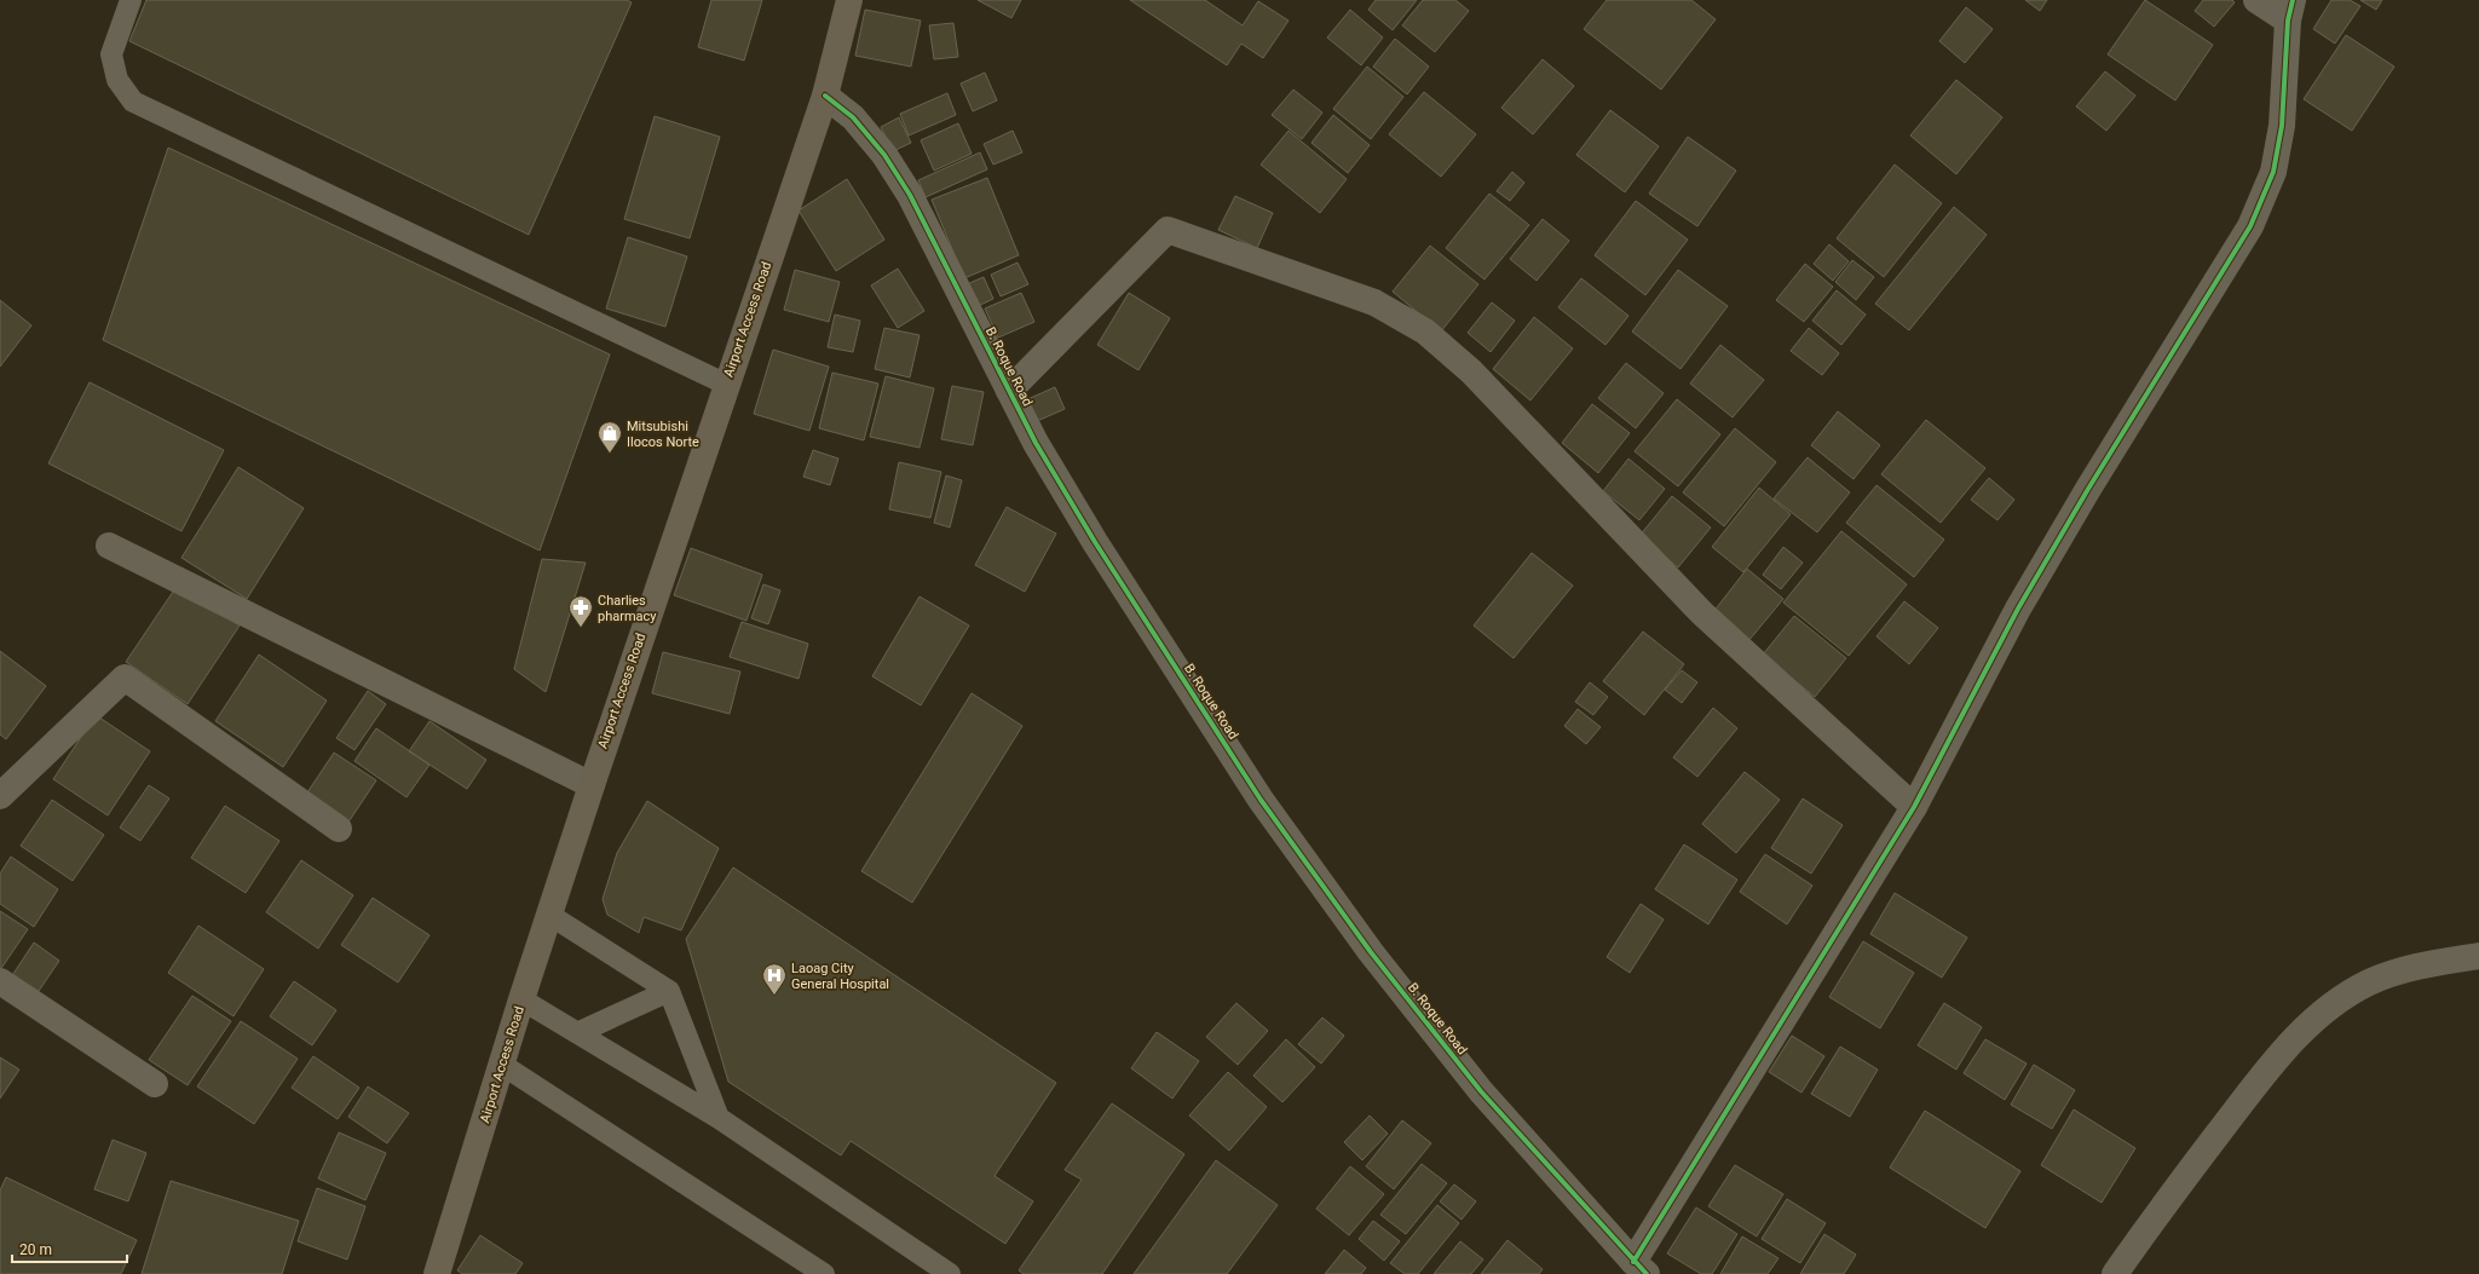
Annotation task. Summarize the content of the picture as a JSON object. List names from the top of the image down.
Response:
{
  "streets": {
    "main road": ["Airport Access Road"],
    "street": ["B. Roque Road"]
  },
  "crossings": [
    ["Airport Access Road", "B. Roque Road"]
  ],
  "places": {
    "shop": ["Mitsubishi Ilocos Norte"],
    "pharmacy": ["Charlies pharmacy"],
    "hospital": ["Laoag City General Hospital"]
  },
  "scale_bar": "20 m"
}
